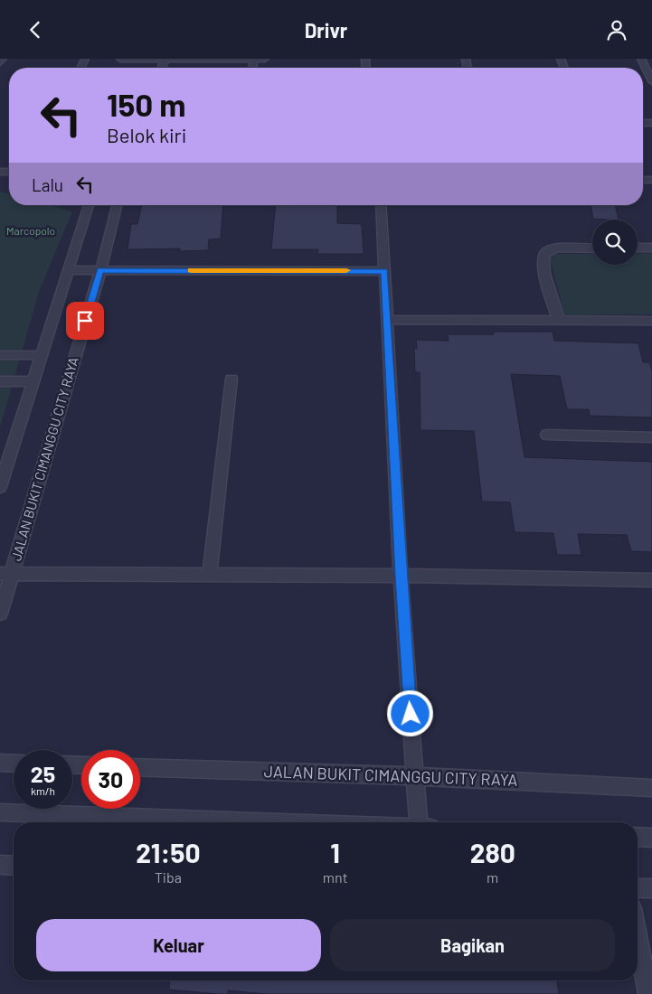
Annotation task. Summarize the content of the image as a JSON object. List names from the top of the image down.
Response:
{
  "streets": {
    "street": ["JALAN BUKIT CIMANGGU CITY RAYA"]
  },
  "parks": ["Marcopolo"],
  "page": {
    "header": "Drivr",
    "turn": ["150 m", "Belok kiri"],
    "then": "Lalu",
    "speed": "25 km/h",
    "limit": "30",
    "eta": [
      "21:50",
      "Tiba",
      "1",
      "mnt",
      "280",
      "m"
    ],
    "buttons": ["Keluar", "Bagikan"]
  }
}
